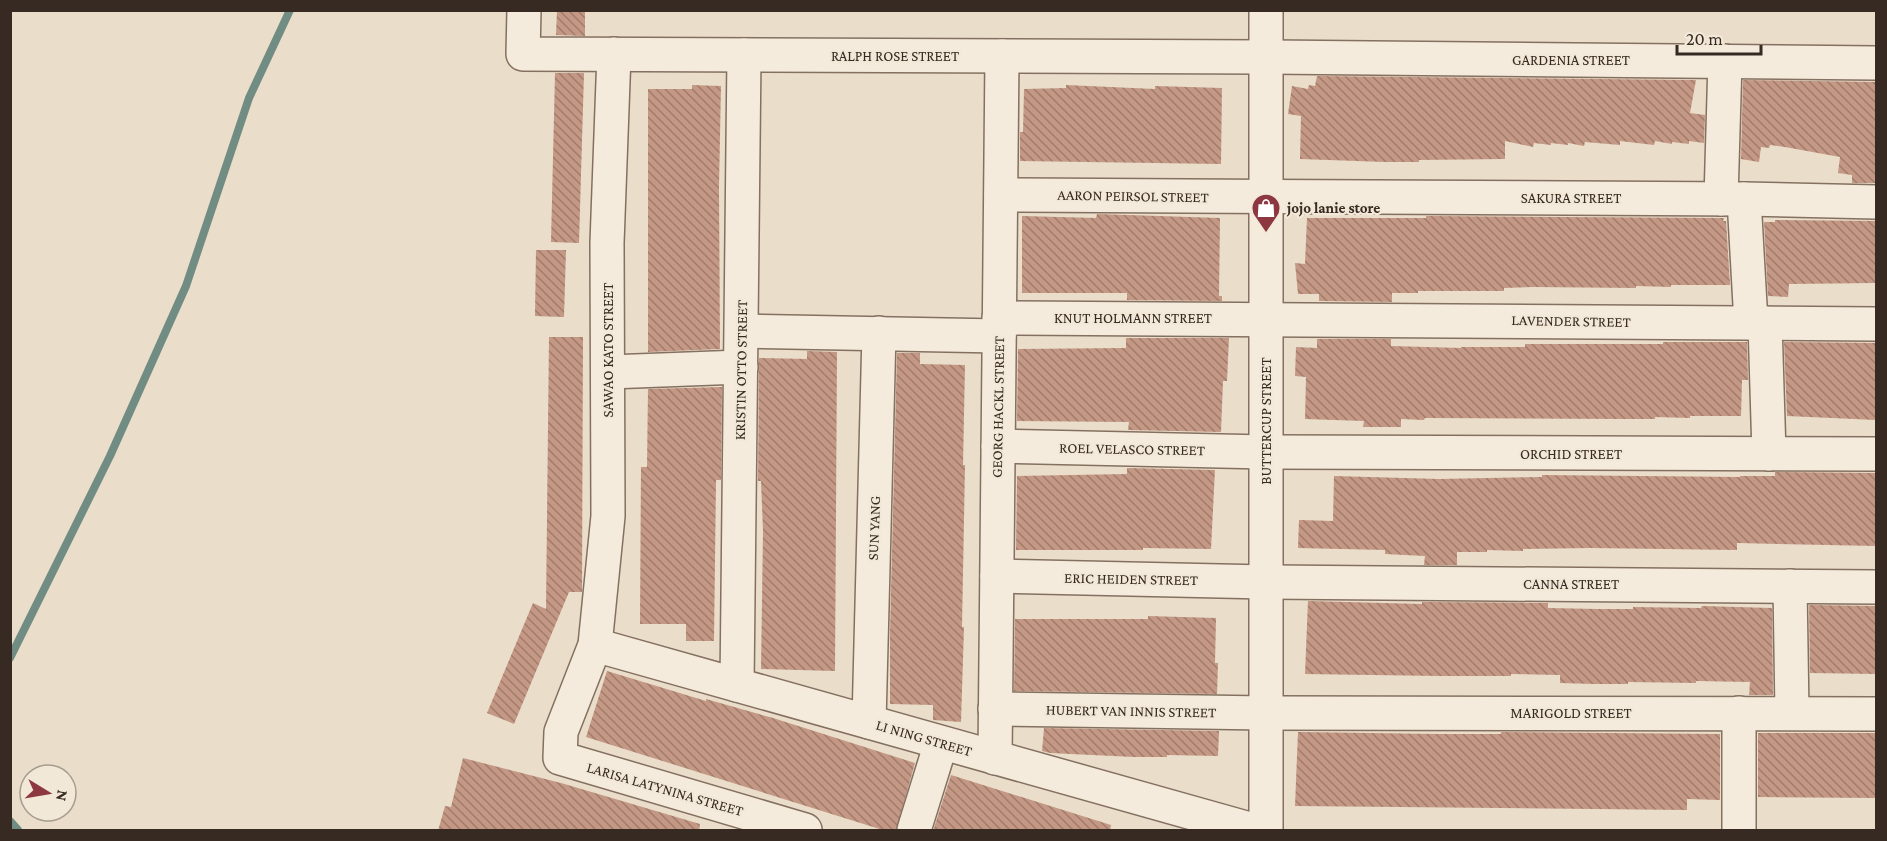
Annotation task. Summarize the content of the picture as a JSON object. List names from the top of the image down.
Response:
{
  "streets": {
    "street": [
      "RALPH ROSE STREET",
      "GARDENIA STREET",
      "AARON PEIRSOL STREET",
      "SAKURA STREET",
      "KNUT HOLMANN STREET",
      "LAVENDER STREET",
      "SAWAO KATO STREET",
      "KRISTIN OTTO STREET",
      "GEORG HACKL STREET",
      "BUTTERCUP STREET",
      "ROEL VELASCO STREET",
      "ORCHID STREET",
      "SUN YANG",
      "ERIC HEIDEN STREET",
      "CANNA STREET",
      "HUBERT VAN INNIS STREET",
      "MARIGOLD STREET",
      "LI NING STREET",
      "LARISA LATYNINA STREET"
    ]
  },
  "crossings": [
    ["RALPH ROSE STREET", "GARDENIA STREET"],
    ["RALPH ROSE STREET", "SAWAO KATO STREET"],
    ["RALPH ROSE STREET", "KRISTIN OTTO STREET"],
    ["RALPH ROSE STREET", "GEORG HACKL STREET"],
    ["RALPH ROSE STREET", "BUTTERCUP STREET"],
    ["GARDENIA STREET", "BUTTERCUP STREET"],
    ["AARON PEIRSOL STREET", "SAKURA STREET"],
    ["AARON PEIRSOL STREET", "GEORG HACKL STREET"],
    ["AARON PEIRSOL STREET", "BUTTERCUP STREET"],
    ["SAKURA STREET", "BUTTERCUP STREET"],
    ["KNUT HOLMANN STREET", "LAVENDER STREET"],
    ["KNUT HOLMANN STREET", "KRISTIN OTTO STREET"],
    ["KNUT HOLMANN STREET", "GEORG HACKL STREET"],
    ["KNUT HOLMANN STREET", "BUTTERCUP STREET"],
    ["KNUT HOLMANN STREET", "SUN YANG"],
    ["LAVENDER STREET", "BUTTERCUP STREET"],
    ["SAWAO KATO STREET", "LI NING STREET"],
    ["SAWAO KATO STREET", "LARISA LATYNINA STREET"],
    ["KRISTIN OTTO STREET", "LI NING STREET"],
    ["GEORG HACKL STREET", "ROEL VELASCO STREET"],
    ["GEORG HACKL STREET", "ERIC HEIDEN STREET"],
    ["GEORG HACKL STREET", "HUBERT VAN INNIS STREET"],
    ["GEORG HACKL STREET", "LI NING STREET"],
    ["BUTTERCUP STREET", "ROEL VELASCO STREET"],
    ["BUTTERCUP STREET", "ORCHID STREET"],
    ["BUTTERCUP STREET", "ERIC HEIDEN STREET"],
    ["BUTTERCUP STREET", "CANNA STREET"],
    ["BUTTERCUP STREET", "HUBERT VAN INNIS STREET"],
    ["BUTTERCUP STREET", "MARIGOLD STREET"],
    ["ROEL VELASCO STREET", "ORCHID STREET"],
    ["SUN YANG", "LI NING STREET"],
    ["ERIC HEIDEN STREET", "CANNA STREET"],
    ["HUBERT VAN INNIS STREET", "MARIGOLD STREET"]
  ],
  "places": {
    "shop": ["jojo lanie store"]
  },
  "scale_bar": "20 m",
  "north": "right"
}
